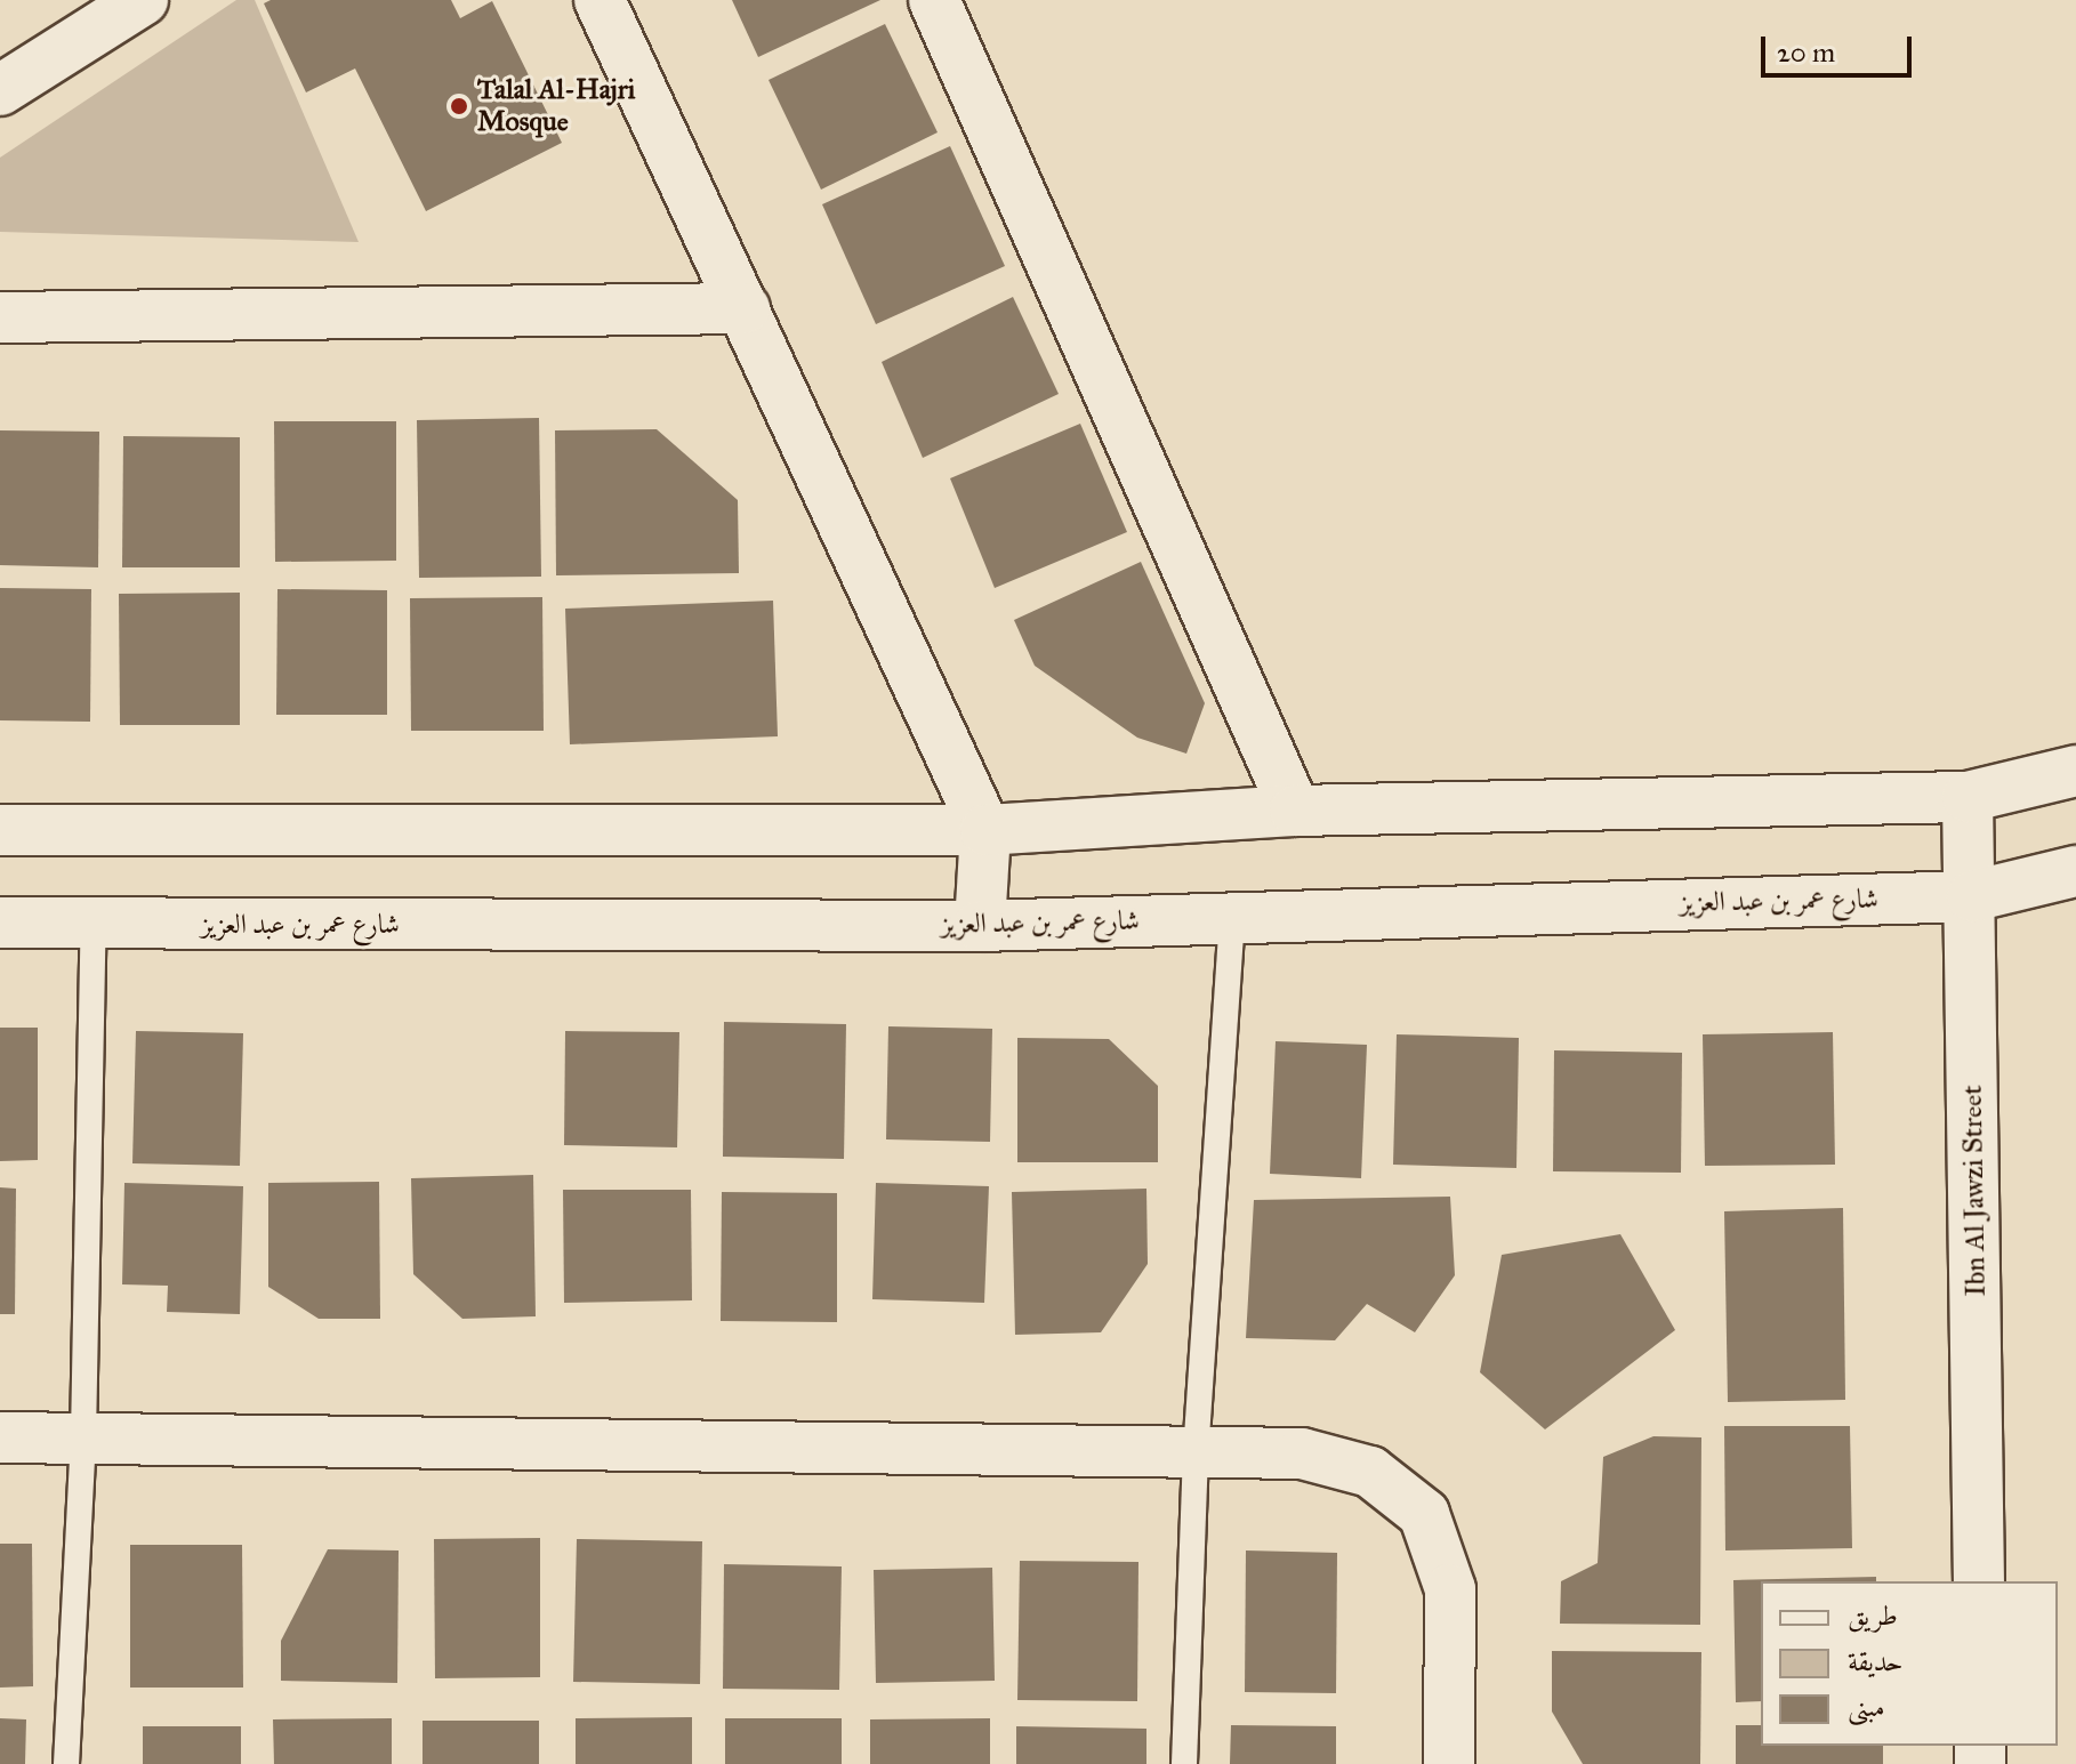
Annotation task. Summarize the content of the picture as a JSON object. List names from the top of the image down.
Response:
{
  "streets": {
    "street": ["شارع عمر بن عبد العزيز", "Ibn Al Jawzi Street"]
  },
  "crossings": [
    ["شارع عمر بن عبد العزيز", "Ibn Al Jawzi Street"]
  ],
  "places": ["Talal Al-Hajri Mosque"],
  "legend": ["طريق", "حديقة", "مبنى"],
  "scale_bar": "20 m"
}
